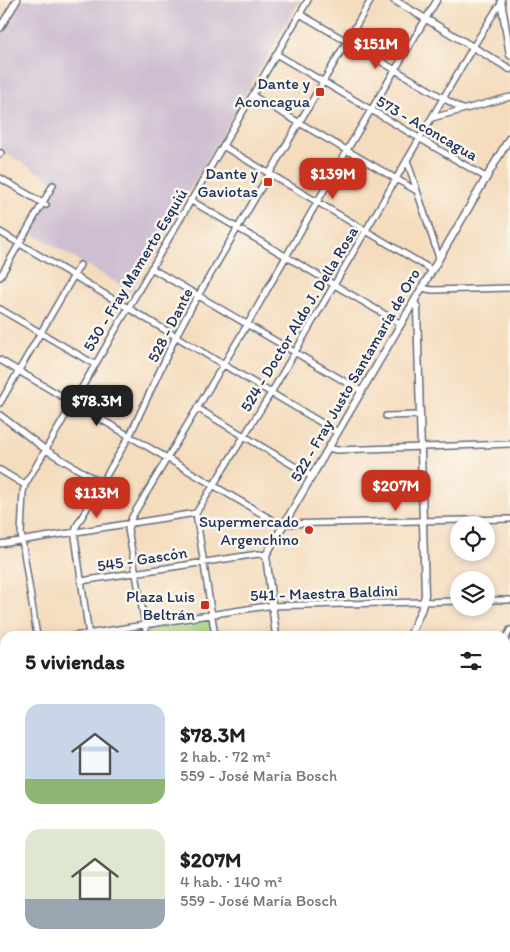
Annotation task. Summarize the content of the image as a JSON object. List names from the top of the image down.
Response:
{
  "streets": {
    "street": [
      "573 - Aconcagua",
      "530 - Fray Mamerto Esquiú",
      "524 - Doctor Aldo J. Della Rosa",
      "528 - Dante",
      "522 - Fray Justo Santamaría de Oro",
      "545 - Gascón",
      "541 - Maestra Baldini"
    ]
  },
  "crossings": [
    ["573 - Aconcagua", "530 - Fray Mamerto Esquiú"],
    ["573 - Aconcagua", "524 - Doctor Aldo J. Della Rosa"],
    ["573 - Aconcagua", "528 - Dante"],
    ["573 - Aconcagua", "522 - Fray Justo Santamaría de Oro"],
    ["522 - Fray Justo Santamaría de Oro", "545 - Gascón"]
  ],
  "places": {
    "transit": ["Dante y Aconcagua", "Dante y Gaviotas", "Plaza Luis Beltrán"],
    "other": ["Supermercado Argenchino"]
  },
  "page": {
    "price": [
      "$151M",
      "$139M",
      "$78.3M",
      "$207M",
      "$113M"
    ],
    "heading": "5 viviendas",
    "list": [
      {
        "name": "$78.3M",
        "note": "2 hab. · 72 m² · 559 - José María Bosch"
      },
      {
        "name": "$207M",
        "note": "4 hab. · 140 m² · 559 - José María Bosch"
      }
    ]
  }
}
